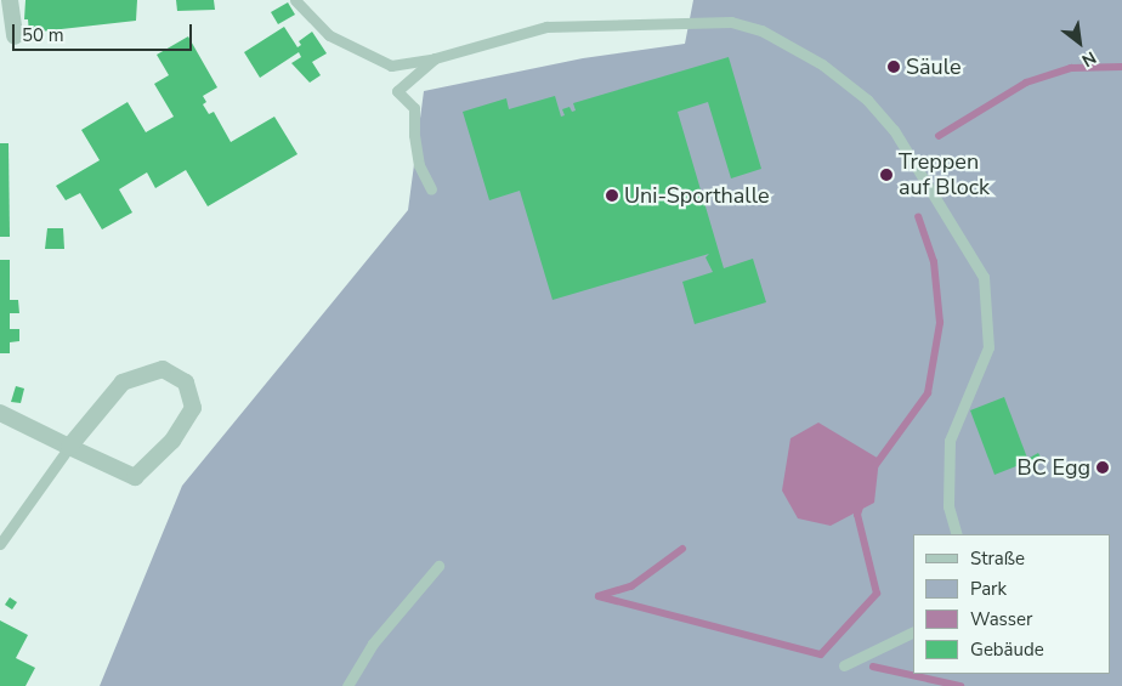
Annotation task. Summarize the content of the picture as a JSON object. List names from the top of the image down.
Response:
{
  "places": [
    "Säule",
    "Treppen auf Block",
    "Uni-Sporthalle",
    "BC Egg"
  ],
  "legend": [
    "Straße",
    "Park",
    "Wasser",
    "Gebäude"
  ],
  "scale_bar": "50 m",
  "north": "bottom right"
}
